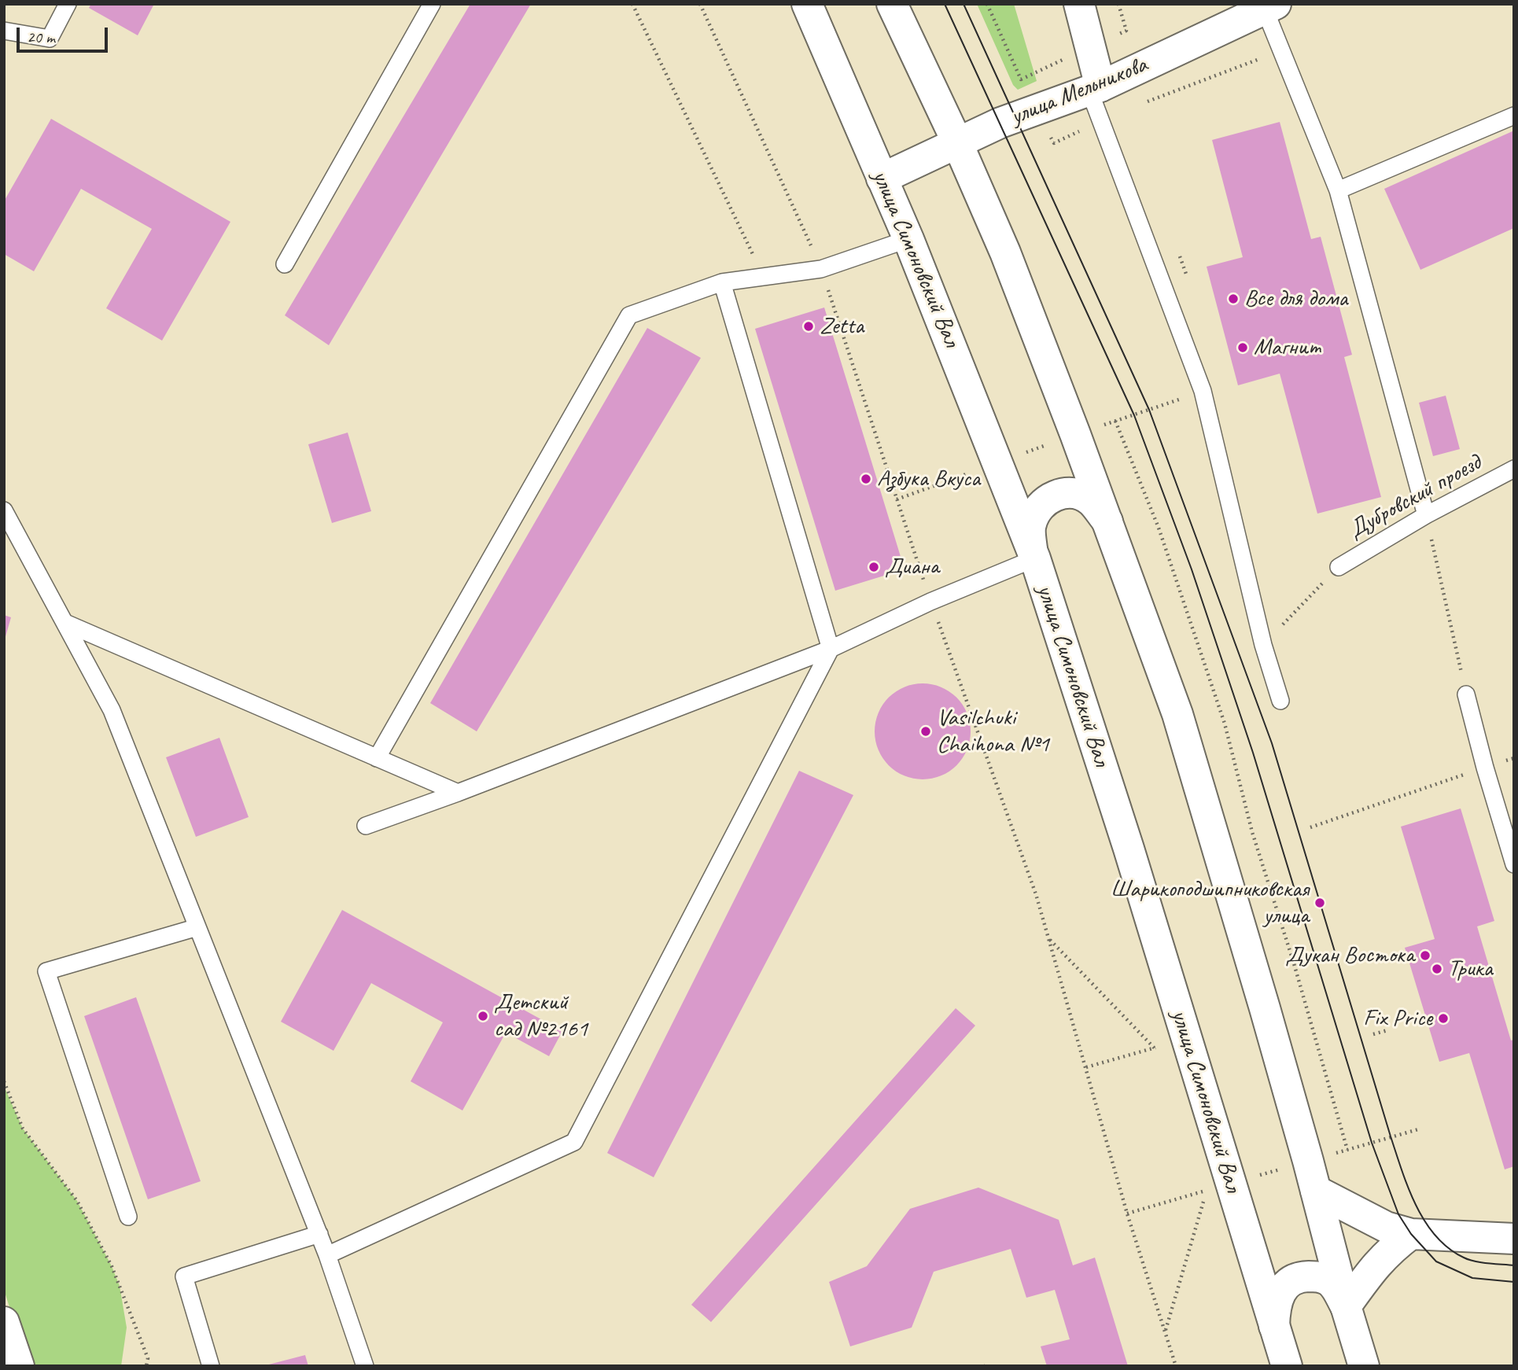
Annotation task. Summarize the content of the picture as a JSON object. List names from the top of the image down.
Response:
{
  "streets": {
    "main road": ["улица Мельникова", "улица Симоновский Вал"],
    "lane": ["Дубровский проезд"]
  },
  "crossings": [
    ["улица Мельникова", "улица Симоновский Вал"]
  ],
  "places": [
    "Все для дома",
    "Zetta",
    "Магнит",
    "Азбука Вкуса",
    "Диана",
    "Vasilchuki Chaihona №1",
    "Шарикоподшипниковская улица",
    "Дукан Востока",
    "Трика",
    "Детский сад №2161",
    "Fix Price"
  ],
  "scale_bar": "20 m"
}
